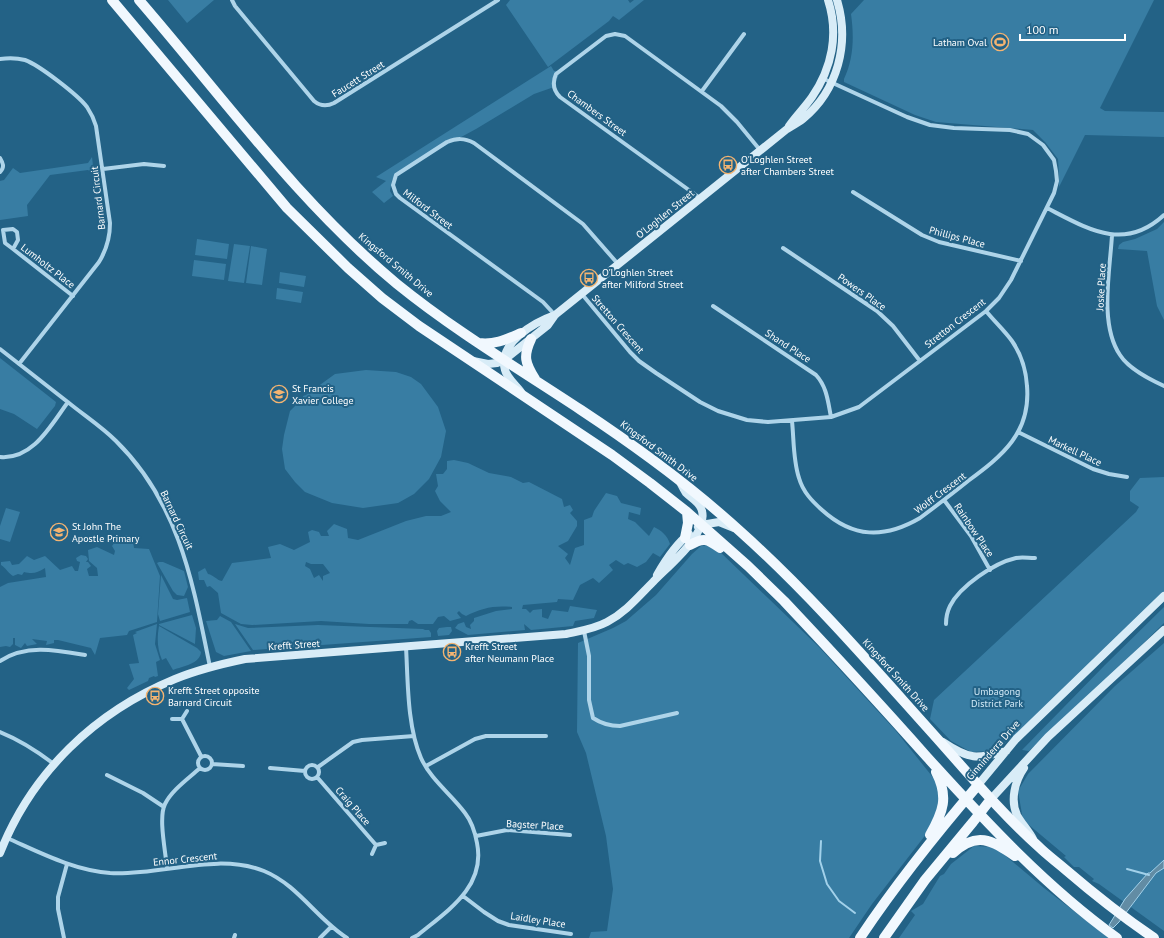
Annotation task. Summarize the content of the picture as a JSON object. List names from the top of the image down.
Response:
{
  "streets": {
    "main road": ["Kingsford Smith Drive", "Ginninderra Drive"],
    "street": [
      "Faucett Street",
      "Chambers Street",
      "Barnard Circuit",
      "Milford Street",
      "O'Loghlen Street",
      "Phillips Place",
      "Lumholtz Place",
      "Joske Place",
      "Powers Place",
      "Stretton Crescent",
      "Shand Place",
      "Markell Place",
      "Wolff Crescent",
      "Rainbow Place",
      "Krefft Street",
      "Craig Place",
      "Bagster Place",
      "Ennor Crescent",
      "Laidley Place"
    ]
  },
  "crossings": [
    ["Chambers Street", "O'Loghlen Street"],
    ["Barnard Circuit", "Lumholtz Place"],
    ["Barnard Circuit", "Krefft Street"],
    ["Milford Street", "O'Loghlen Street"],
    ["O'Loghlen Street", "Kingsford Smith Drive"],
    ["O'Loghlen Street", "Stretton Crescent"],
    ["Phillips Place", "Stretton Crescent"],
    ["Kingsford Smith Drive", "Ginninderra Drive"],
    ["Powers Place", "Stretton Crescent"],
    ["Stretton Crescent", "Shand Place"],
    ["Stretton Crescent", "Wolff Crescent"],
    ["Markell Place", "Wolff Crescent"],
    ["Wolff Crescent", "Rainbow Place"],
    ["Krefft Street", "Ennor Crescent"]
  ],
  "parks": ["Umbagong District Park"],
  "places": {
    "sports": ["Latham Oval"],
    "bus stop": [
      "O'Loghlen Street after Chambers Street",
      "O'Loghlen Street after Milford Street",
      "Krefft Street after Neumann Place",
      "Krefft Street opposite Barnard Circuit"
    ],
    "school or university": ["St Francis Xavier College", "St John The Apostle Primary"]
  },
  "scale_bar": "100 m"
}
